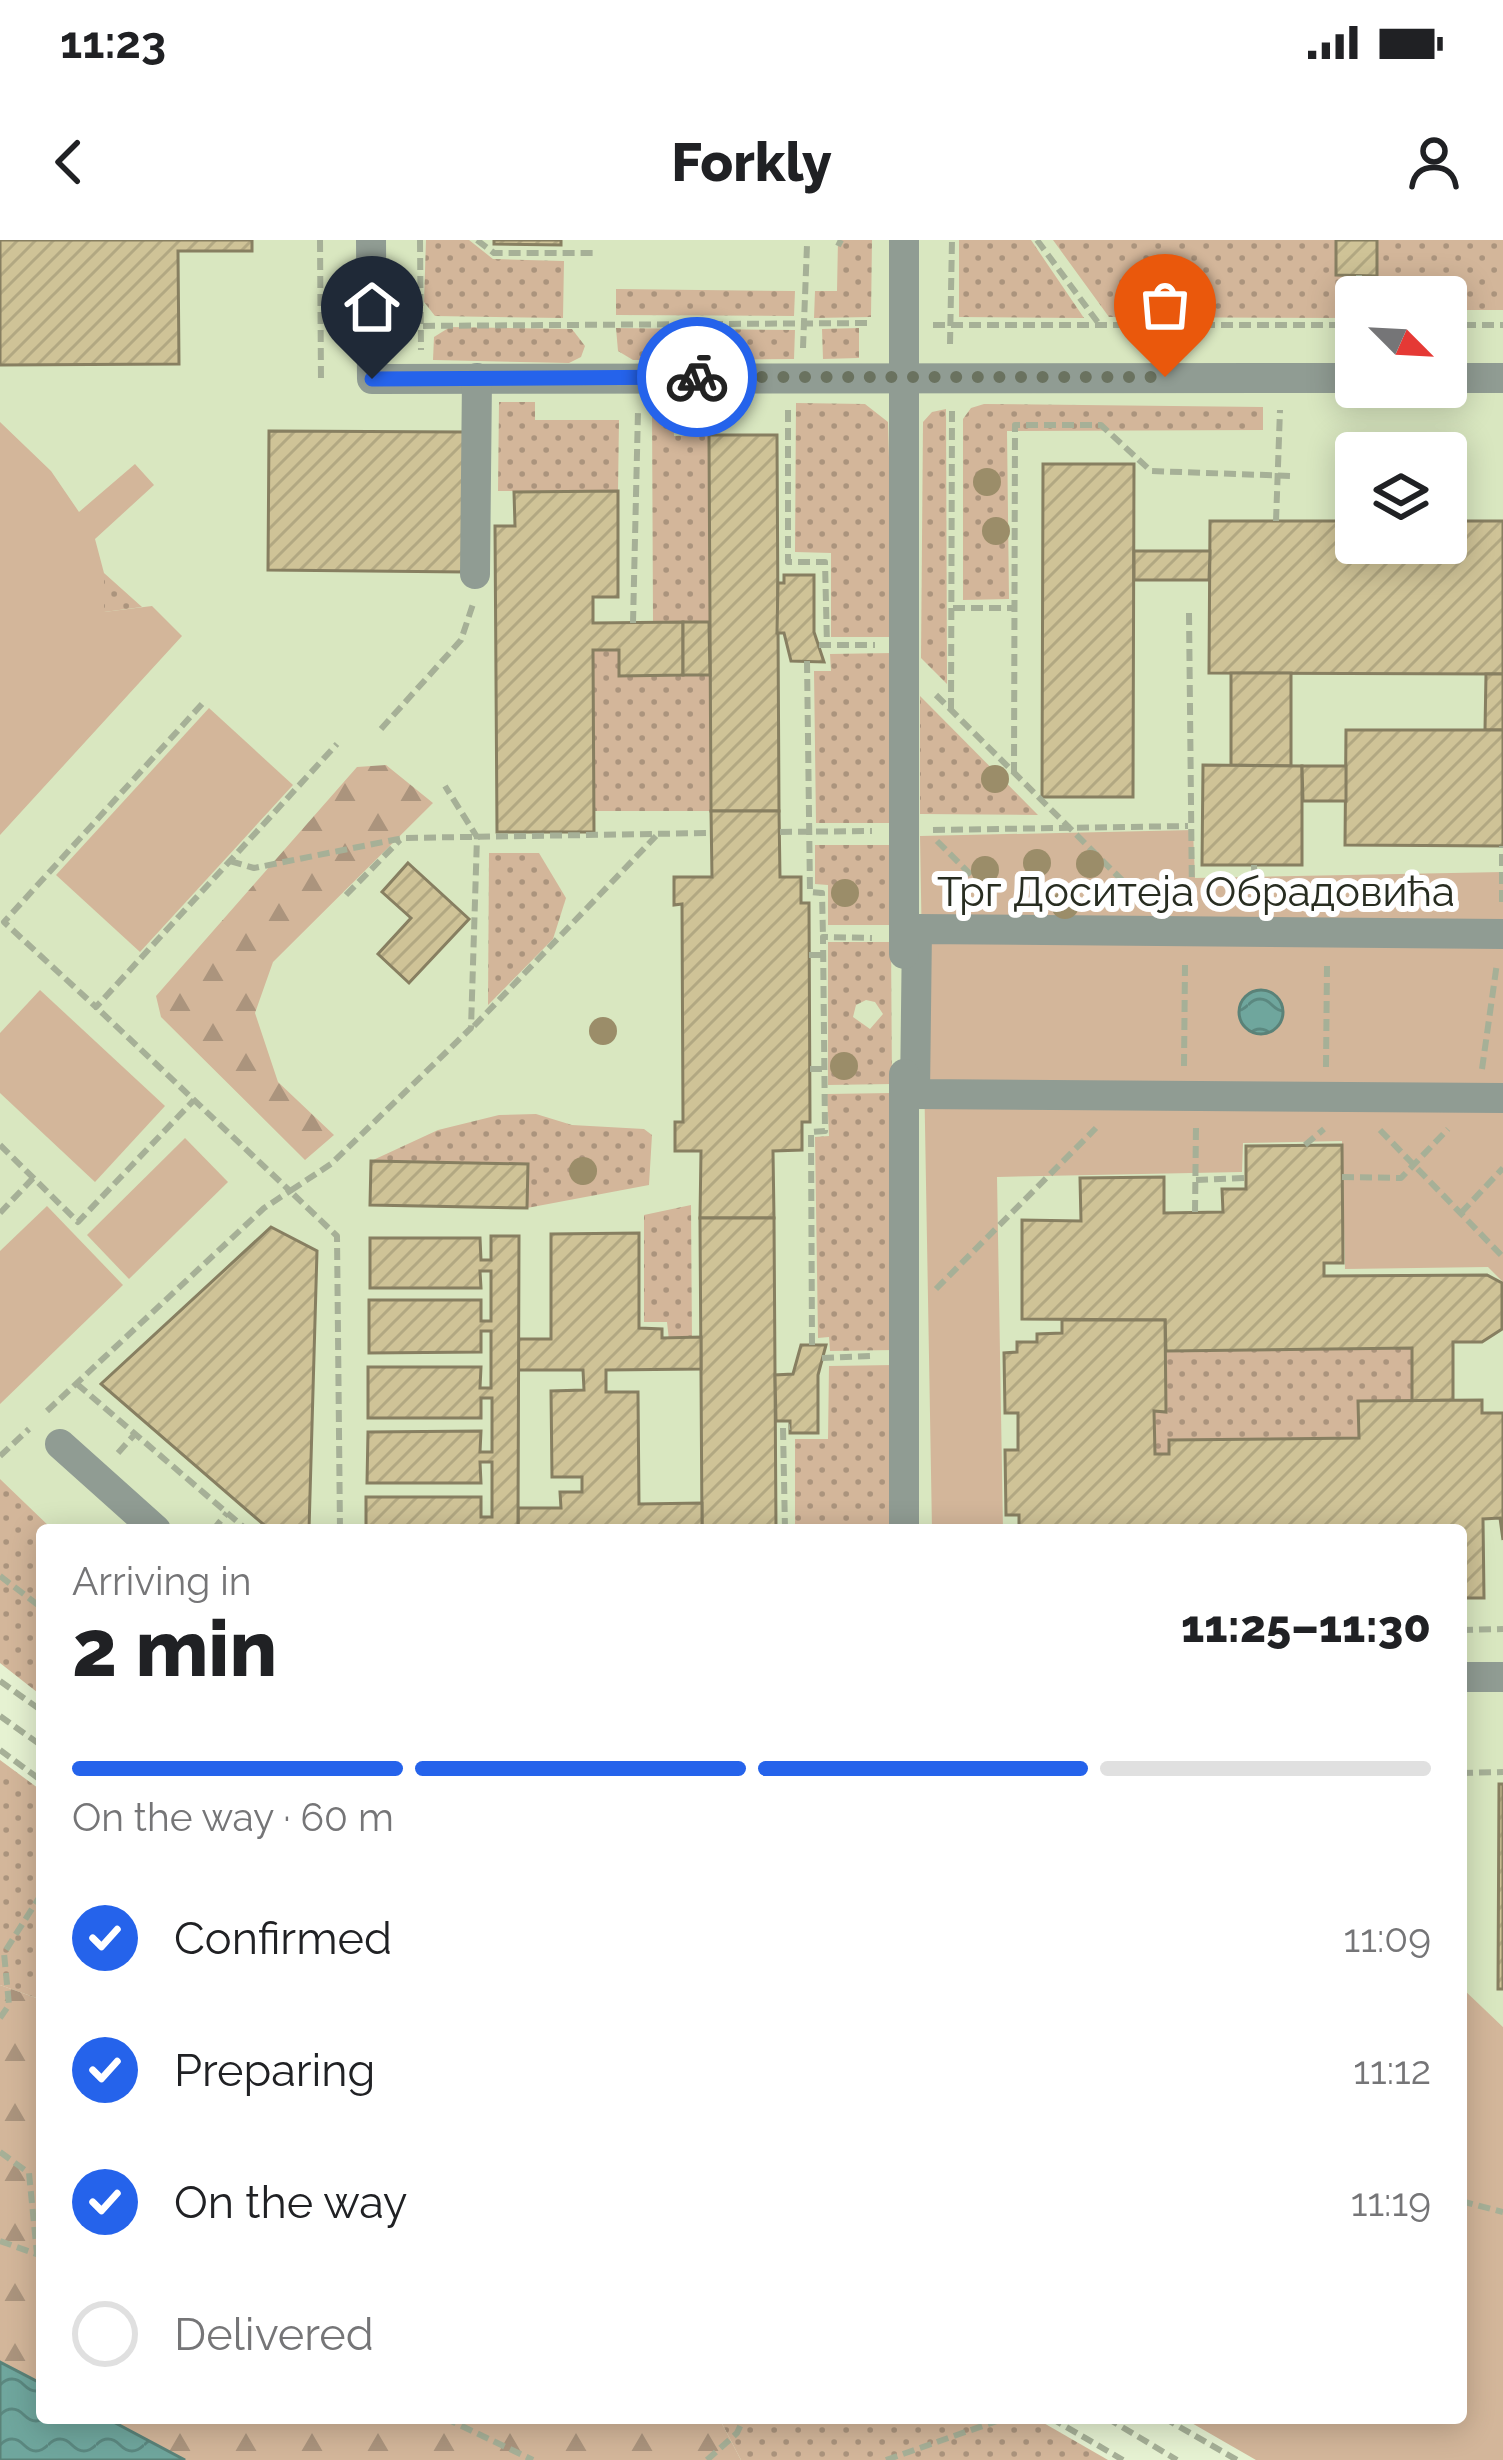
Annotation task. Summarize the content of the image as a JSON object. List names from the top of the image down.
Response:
{
  "streets": {
    "street": ["Трг Доситеја Обрадовића"]
  },
  "north": "bottom right",
  "page": {
    "status": "11:23",
    "header": "Forkly",
    "heading": ["2 min", "Arriving in", "11:25–11:30"],
    "bar": "On the way · 60 m",
    "list": [
      ["Confirmed", "11:09"],
      ["Preparing", "11:12"],
      ["On the way", "11:19"],
      "Delivered"
    ]
  }
}
